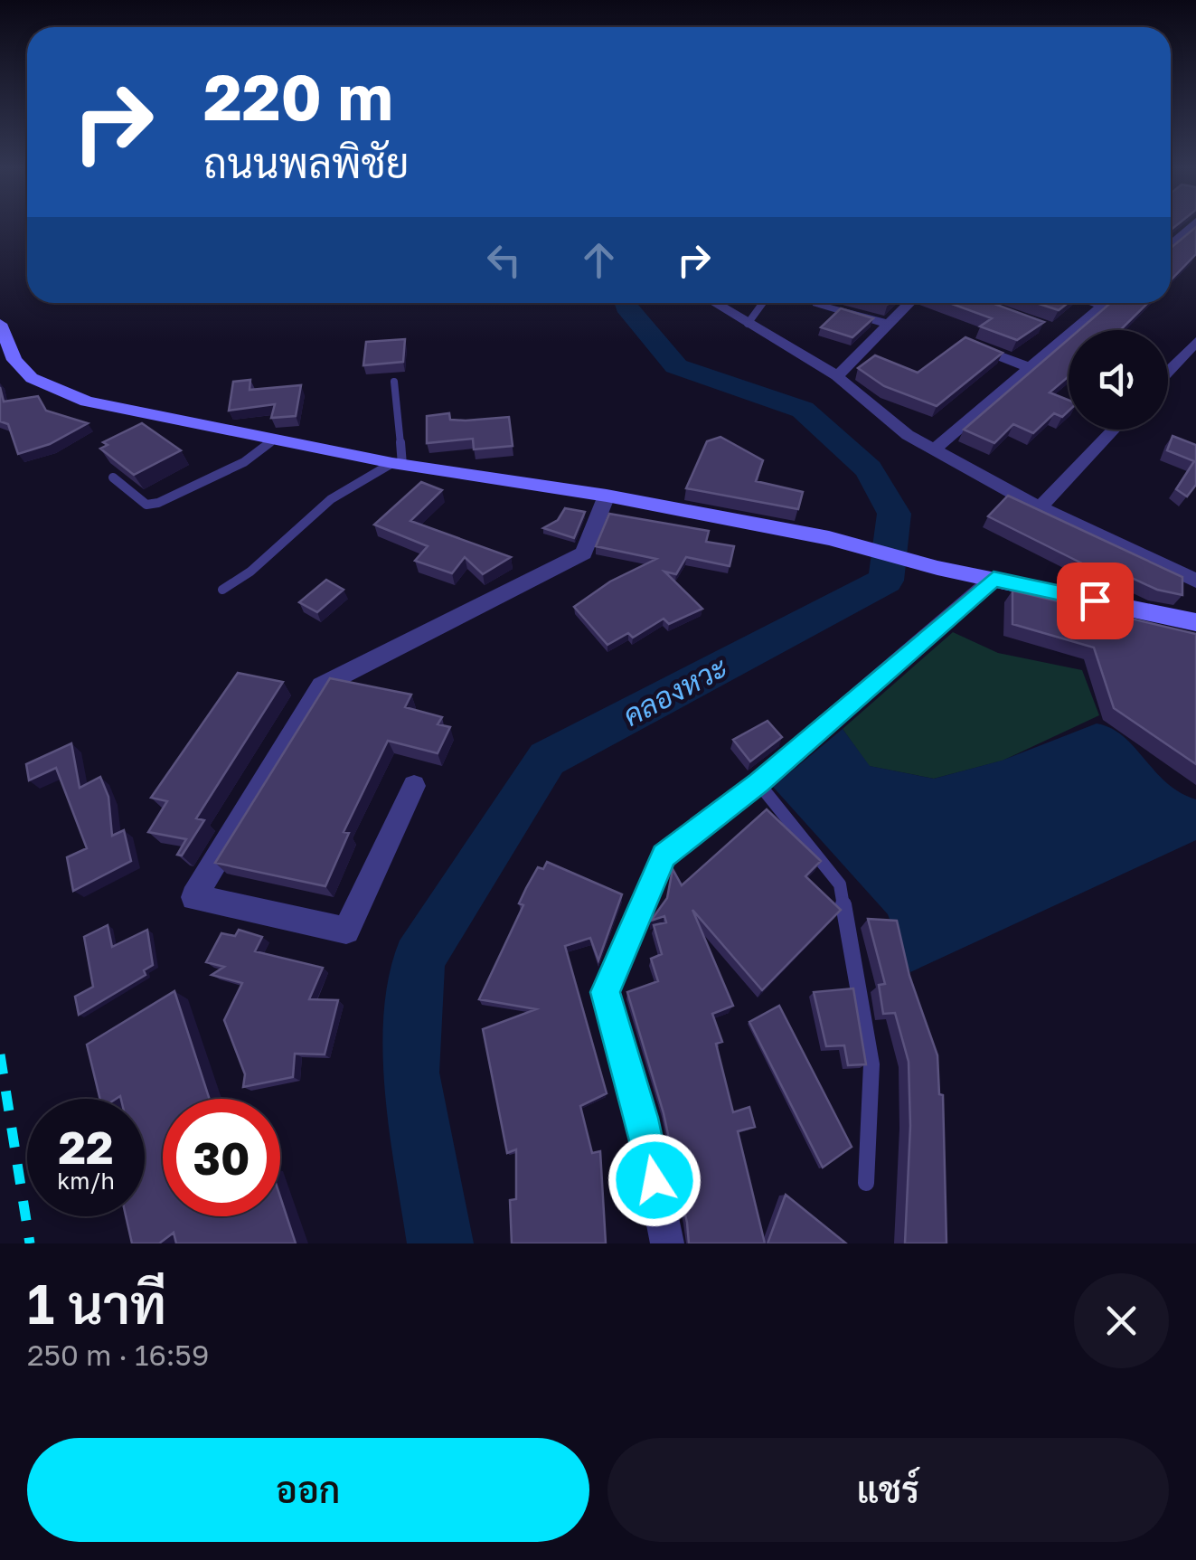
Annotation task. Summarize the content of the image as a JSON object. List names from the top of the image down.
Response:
{
  "water": ["คลองหวะ"],
  "page": {
    "turn": ["220 m", "ถนนพลพิชัย"],
    "speed": "22 km/h",
    "limit": "30",
    "heading": ["1 นาที", "250 m · 16:59"],
    "buttons": ["ออก", "แชร์"]
  }
}
